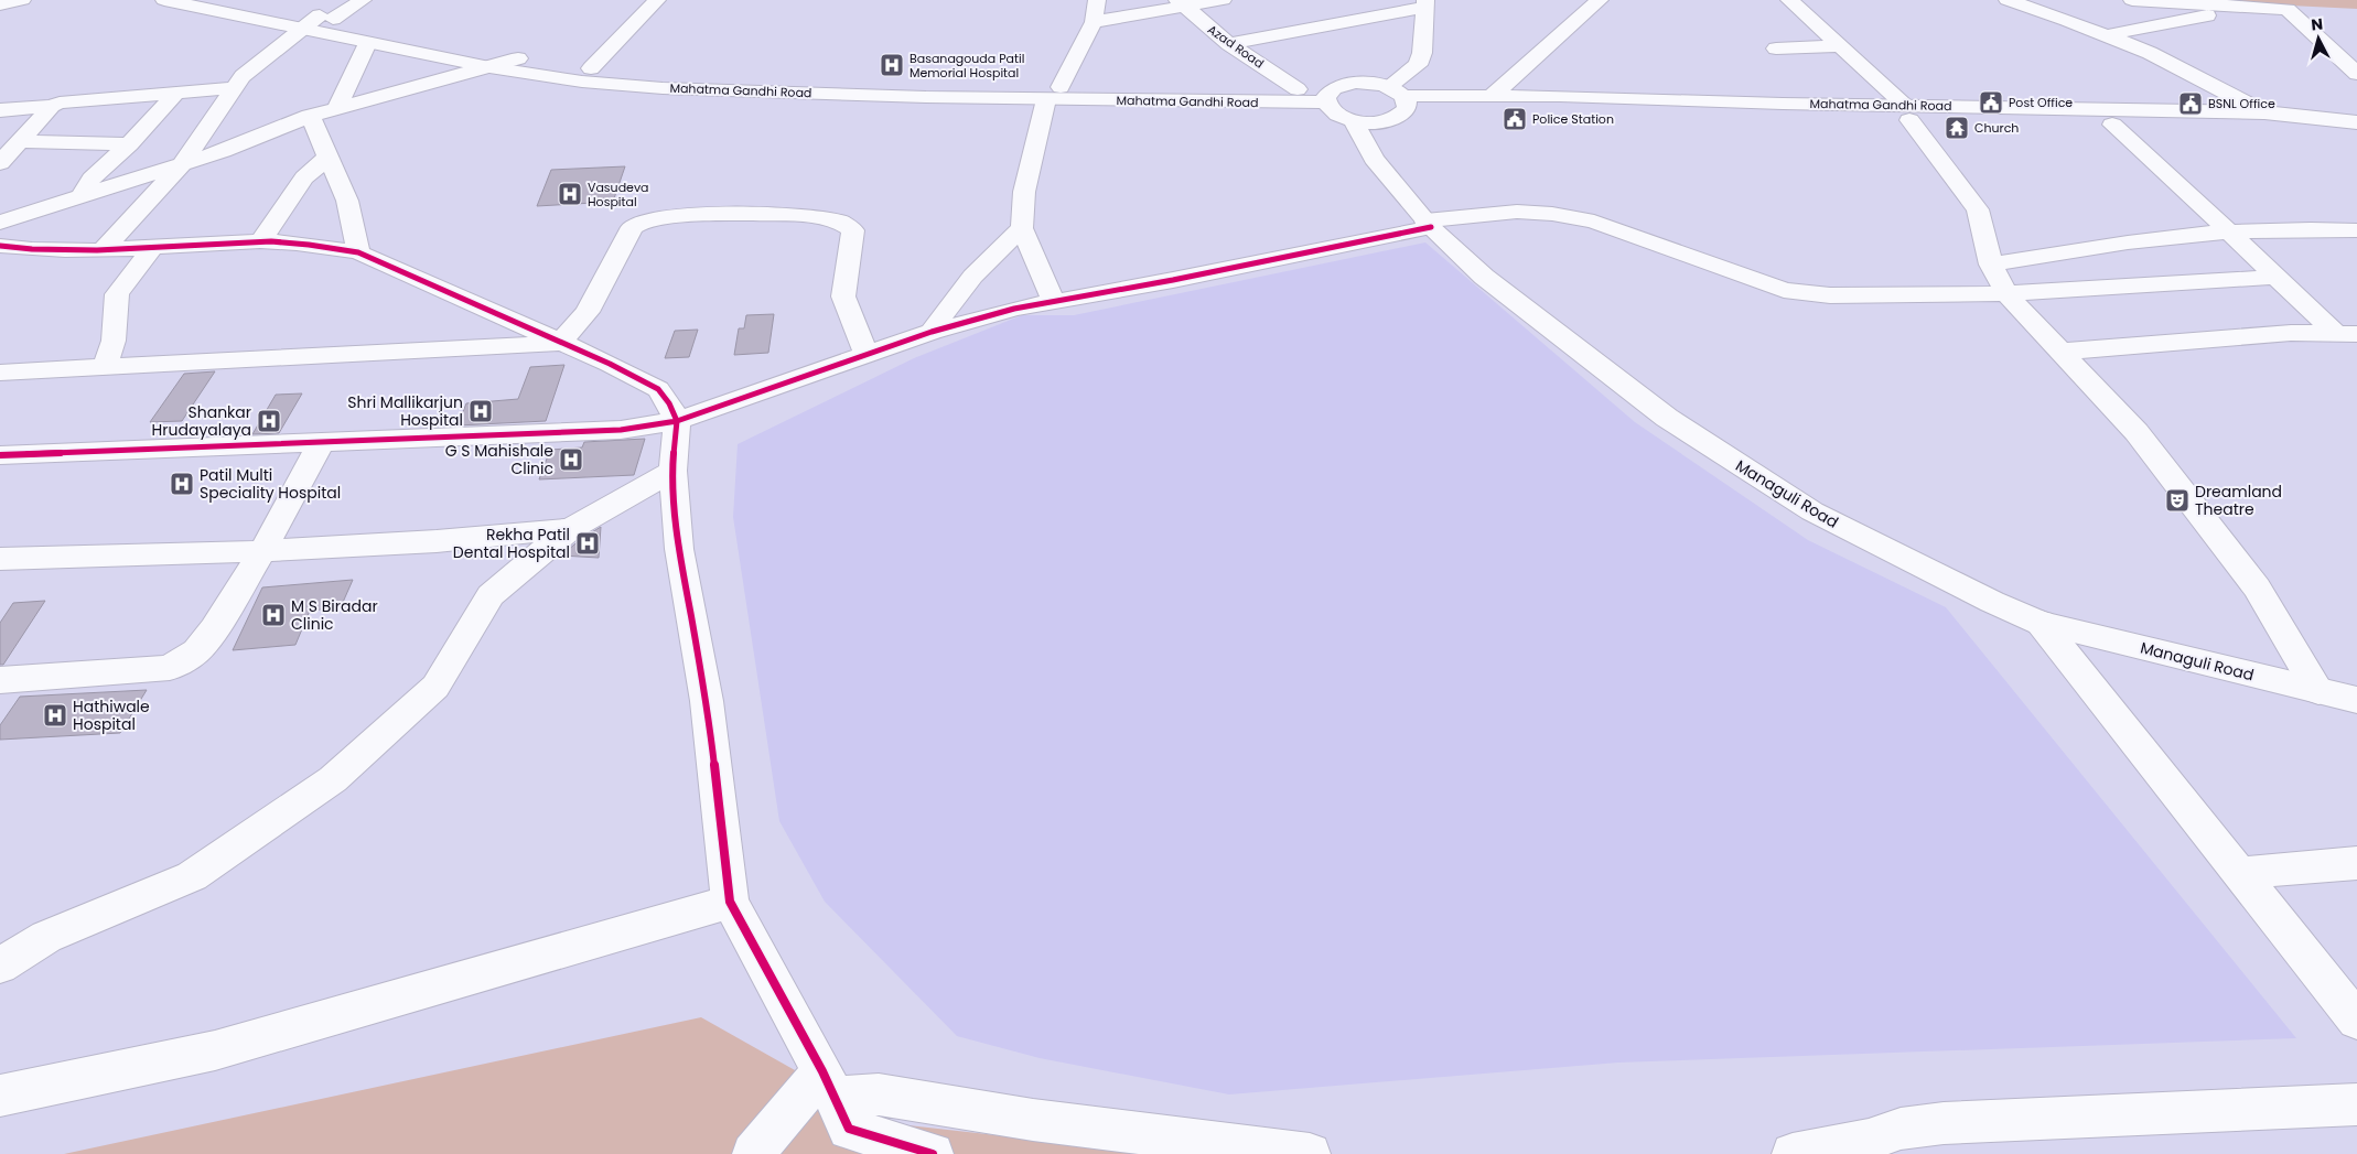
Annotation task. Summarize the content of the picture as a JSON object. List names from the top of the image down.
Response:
{
  "streets": {
    "street": ["Azad Road", "Mahatma Gandhi Road", "Managuli Road"]
  },
  "crossings": [
    ["Azad Road", "Mahatma Gandhi Road"]
  ],
  "places": {
    "hospital": [
      "Basanagouda Patil Memorial Hospital",
      "Vasudeva Hospital",
      "Shri Mallikarjun Hospital",
      "Shankar Hrudayalaya",
      "G S Mahishale Clinic",
      "Patil Multi Speciality Hospital",
      "Rekha Patil Dental Hospital",
      "M S Biradar Clinic",
      "Hathiwale Hospital"
    ],
    "public building": ["Post Office", "BSNL Office", "Police Station"],
    "temple": ["Church"],
    "theatre": ["Dreamland Theatre"]
  },
  "north": "top"
}
